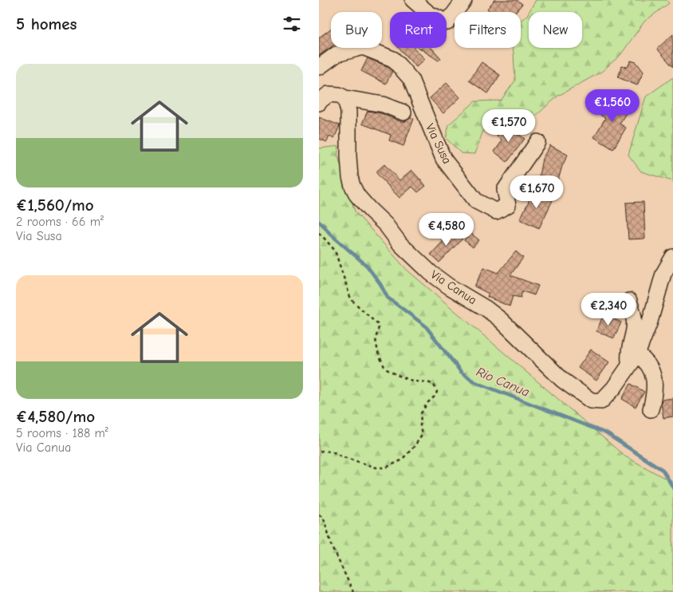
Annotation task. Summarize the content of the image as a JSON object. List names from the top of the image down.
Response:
{
  "streets": {
    "street": ["Via Susa", "Via Canua"]
  },
  "water": ["Rio Canua"],
  "page": {
    "heading": "5 homes",
    "chip": [
      "Buy",
      "Rent",
      "Filters",
      "New"
    ],
    "list": [
      {
        "name": "€1,560/mo",
        "note": "2 rooms · 66 m² · Via Susa"
      },
      {
        "name": "€4,580/mo",
        "note": "5 rooms · 188 m² · Via Canua"
      }
    ],
    "price": [
      "€1,560",
      "€1,570",
      "€1,670",
      "€4,580",
      "€2,340"
    ]
  }
}
